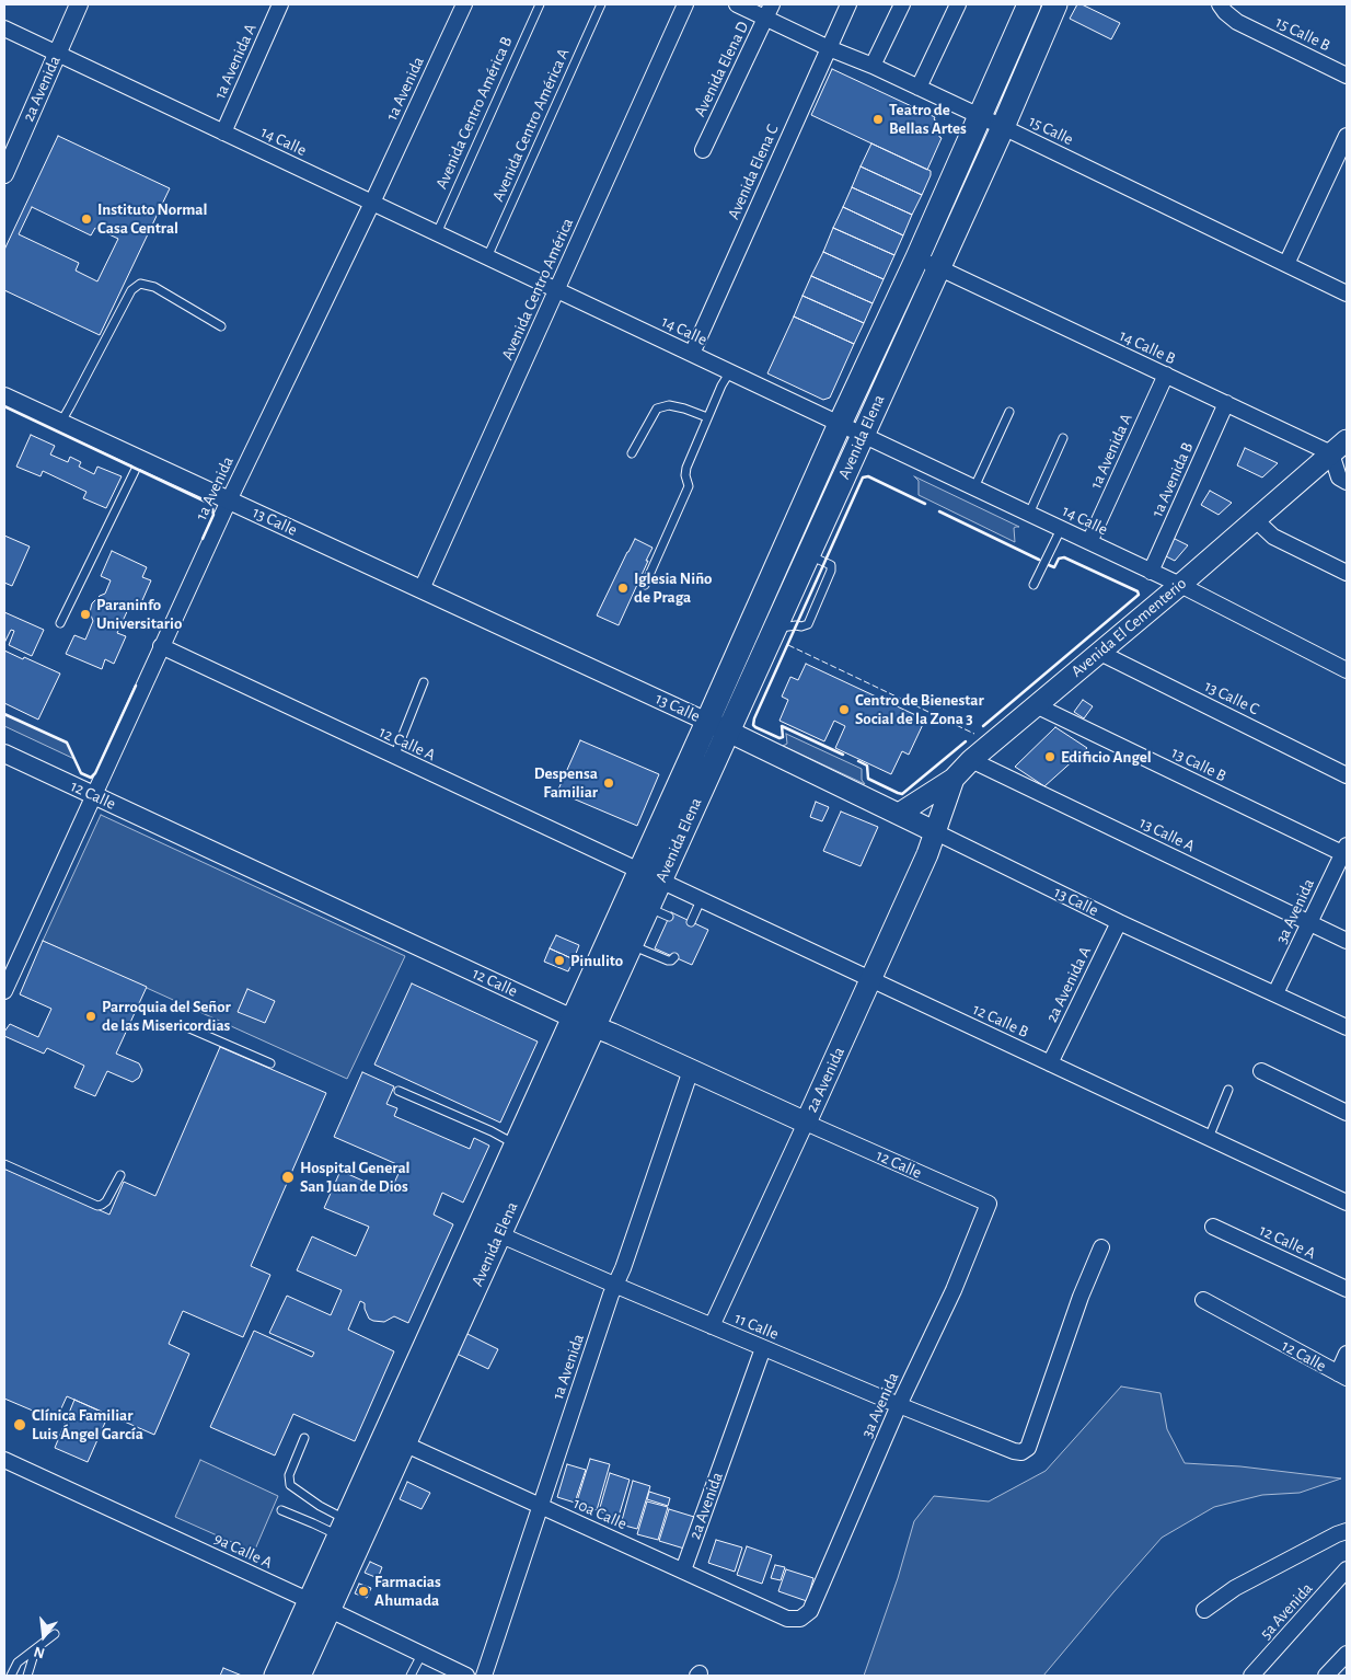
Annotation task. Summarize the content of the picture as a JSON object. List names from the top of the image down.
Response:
{
  "streets": {
    "main road": [
      "2a Avenida",
      "Avenida Elena",
      "13 Calle",
      "Avenida El Cementerio",
      "12 Calle"
    ],
    "street": [
      "15 Calle B",
      "1a Avenida A",
      "Avenida Elena D",
      "1a Avenida",
      "15 Calle",
      "14 Calle",
      "Avenida Elena C",
      "Avenida Centro América",
      "14 Calle B",
      "1a Avenida B",
      "13 Calle C",
      "12 Calle A",
      "13 Calle B",
      "13 Calle A",
      "3a Avenida",
      "2a Avenida A",
      "12 Calle B",
      "11 Calle",
      "10a Calle",
      "9a Calle A",
      "5a Avenida"
    ],
    "lane": ["Avenida Centro América B", "Avenida Centro América A"]
  },
  "crossings": [
    ["1a Avenida A", "14 Calle"],
    ["1a Avenida A", "14 Calle B"],
    ["Avenida Elena D", "15 Calle"],
    ["2a Avenida", "14 Calle"],
    ["2a Avenida", "13 Calle"],
    ["2a Avenida", "Avenida El Cementerio"],
    ["2a Avenida", "12 Calle"],
    ["2a Avenida", "12 Calle B"],
    ["2a Avenida", "11 Calle"],
    ["2a Avenida", "10a Calle"],
    ["1a Avenida", "14 Calle"],
    ["1a Avenida", "13 Calle"],
    ["1a Avenida", "12 Calle A"],
    ["1a Avenida", "12 Calle"],
    ["1a Avenida", "11 Calle"],
    ["1a Avenida", "10a Calle"],
    ["Avenida Centro América B", "14 Calle"],
    ["Avenida Centro América A", "14 Calle"],
    ["15 Calle", "Avenida Elena C"],
    ["15 Calle", "Avenida Elena"],
    ["14 Calle", "Avenida Elena C"],
    ["14 Calle", "Avenida Centro América"],
    ["14 Calle", "Avenida Elena"],
    ["14 Calle", "1a Avenida B"],
    ["14 Calle", "Avenida El Cementerio"],
    ["Avenida Centro América", "13 Calle"],
    ["14 Calle B", "Avenida Elena"],
    ["14 Calle B", "1a Avenida B"],
    ["14 Calle B", "Avenida El Cementerio"],
    ["Avenida Elena", "13 Calle"],
    ["Avenida Elena", "12 Calle A"],
    ["Avenida Elena", "12 Calle"],
    ["Avenida Elena", "12 Calle B"],
    ["Avenida Elena", "11 Calle"],
    ["Avenida Elena", "10a Calle"],
    ["Avenida Elena", "9a Calle A"],
    ["13 Calle", "Avenida El Cementerio"],
    ["13 Calle", "3a Avenida"],
    ["13 Calle", "2a Avenida A"],
    ["Avenida El Cementerio", "13 Calle C"],
    ["Avenida El Cementerio", "13 Calle B"],
    ["Avenida El Cementerio", "13 Calle A"],
    ["12 Calle A", "12 Calle B"],
    ["13 Calle B", "3a Avenida"],
    ["12 Calle", "3a Avenida"],
    ["13 Calle A", "3a Avenida"],
    ["3a Avenida", "11 Calle"],
    ["3a Avenida", "10a Calle"],
    ["2a Avenida A", "12 Calle B"]
  ],
  "places": [
    "Teatro de Bellas Artes",
    "Instituto Normal Casa Central",
    "Iglesia Niño de Praga",
    "Paraninfo Universitario",
    "Centro de Bienestar Social de la Zona 3",
    "Edificio Angel",
    "Despensa Familiar",
    "Pinulito",
    "Parroquia del Señor de las Misericordias",
    "Hospital General San Juan de Dios",
    "Clínica Familiar Luis Ángel García",
    "Farmacias Ahumada"
  ],
  "north": "bottom"
}
